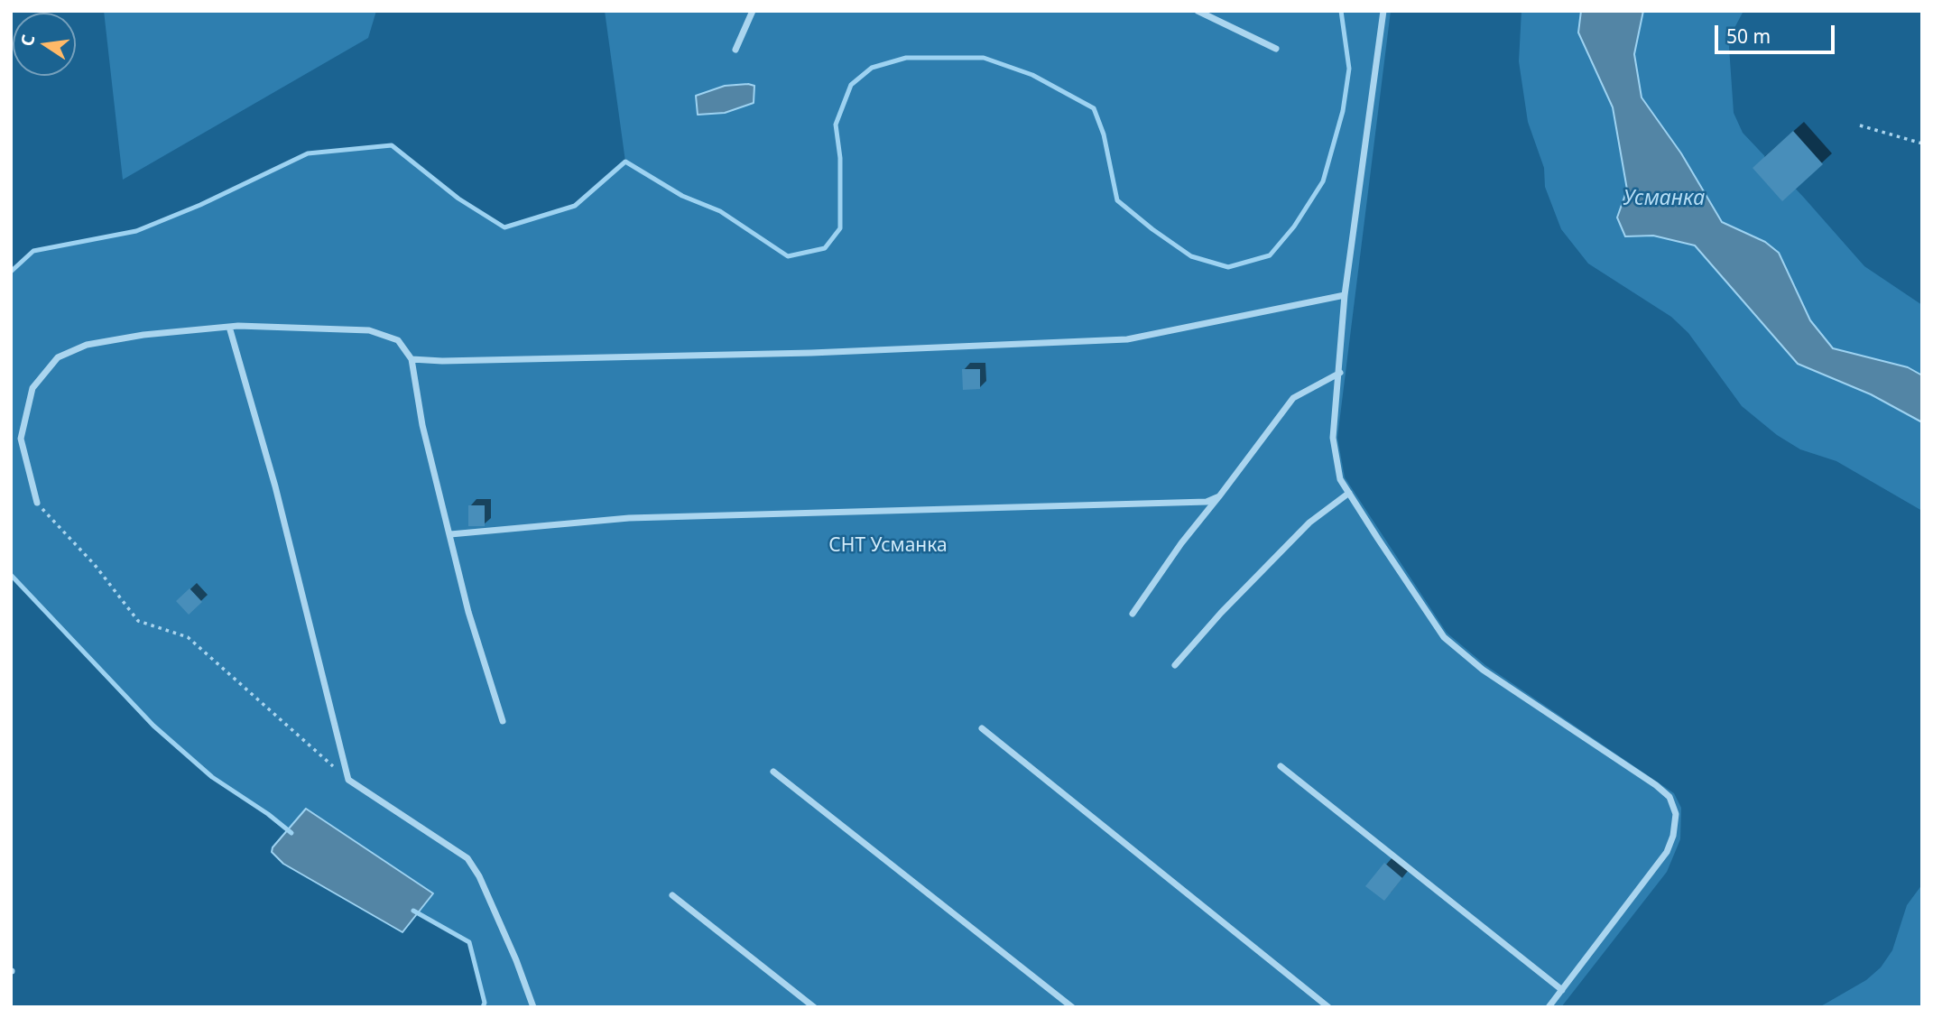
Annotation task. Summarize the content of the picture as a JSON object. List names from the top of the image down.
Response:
{
  "water": ["Усманка"],
  "parks": ["СНТ Усманка"],
  "scale_bar": "50 m",
  "north": "left"
}
